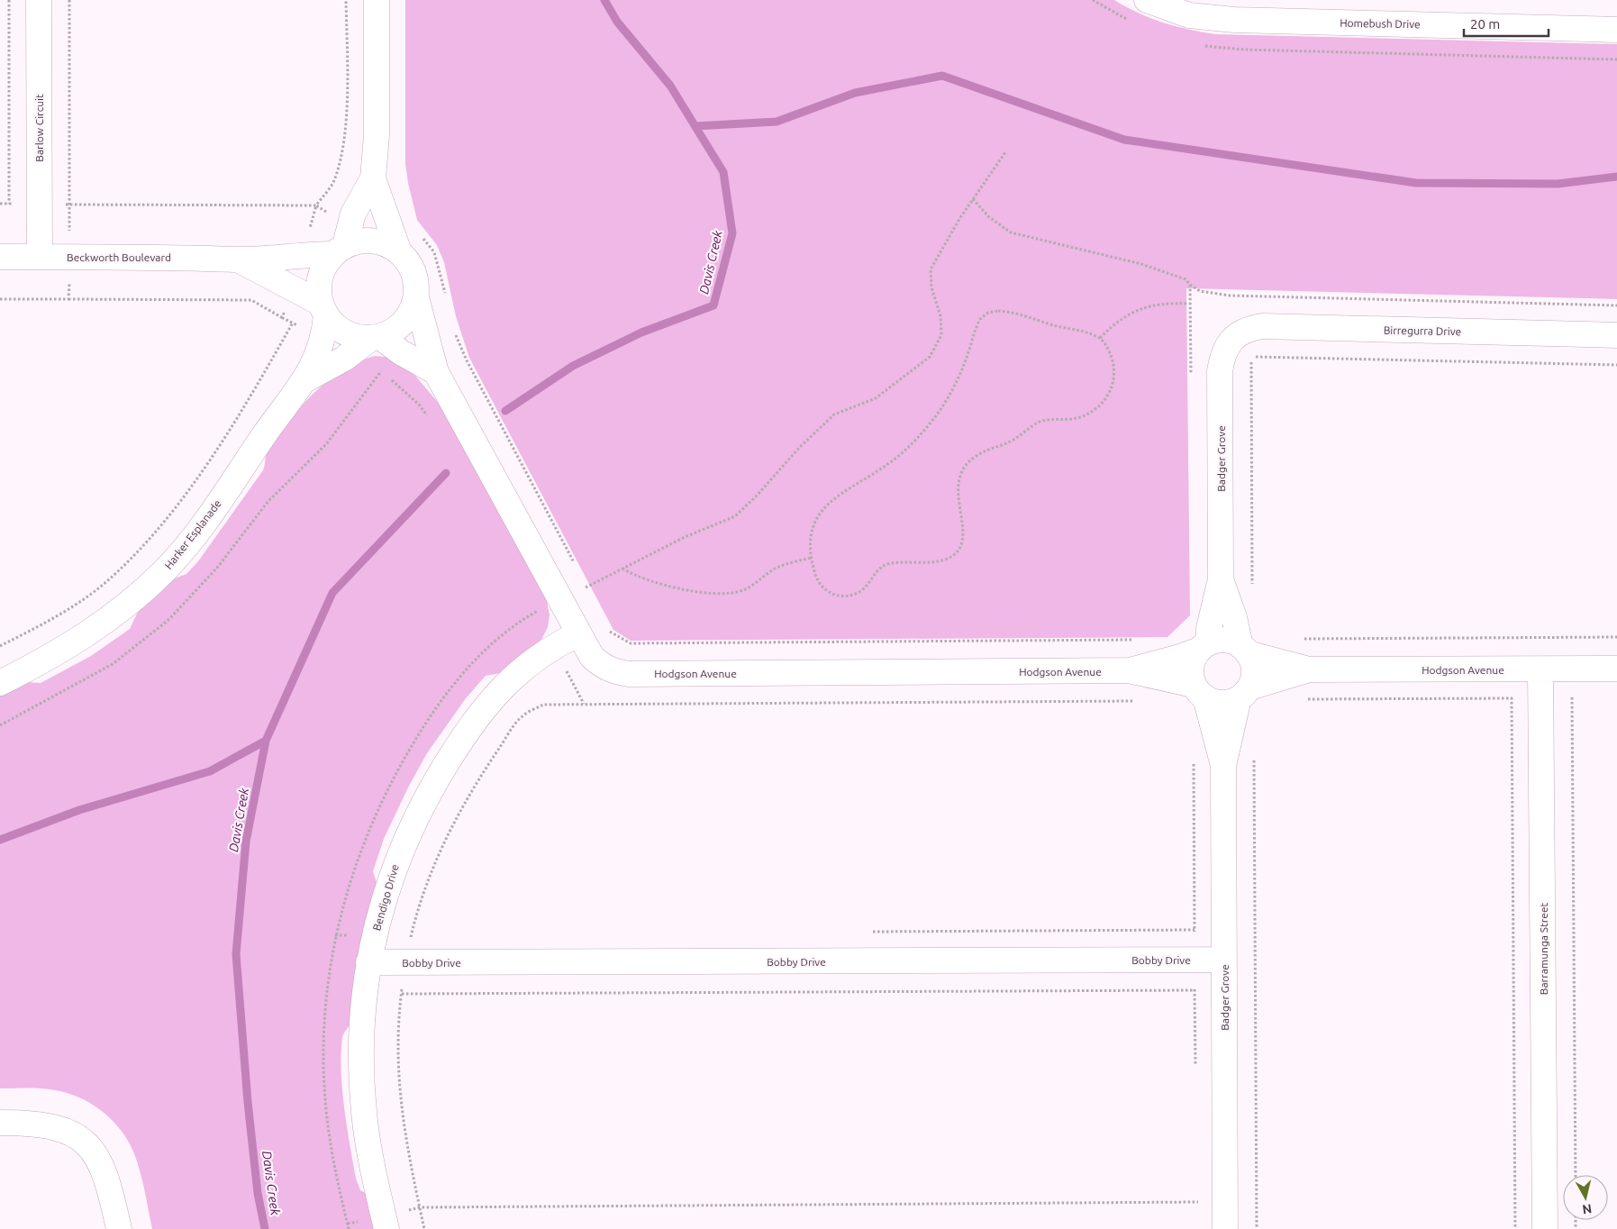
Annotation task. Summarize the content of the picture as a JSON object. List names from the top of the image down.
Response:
{
  "streets": {
    "street": [
      "Homebush Drive",
      "Barlow Circuit",
      "Beckworth Boulevard",
      "Birregurra Drive",
      "Badger Grove",
      "Harker Esplanade",
      "Hodgson Avenue",
      "Bendigo Drive",
      "Barramunga Street",
      "Bobby Drive"
    ]
  },
  "crossings": [
    ["Barlow Circuit", "Beckworth Boulevard"],
    ["Beckworth Boulevard", "Harker Esplanade"],
    ["Beckworth Boulevard", "Hodgson Avenue"],
    ["Birregurra Drive", "Badger Grove"],
    ["Badger Grove", "Hodgson Avenue"],
    ["Badger Grove", "Bobby Drive"],
    ["Harker Esplanade", "Hodgson Avenue"],
    ["Hodgson Avenue", "Bendigo Drive"],
    ["Hodgson Avenue", "Barramunga Street"],
    ["Bendigo Drive", "Bobby Drive"]
  ],
  "water": ["Davis Creek"],
  "scale_bar": "20 m",
  "north": "bottom"
}
